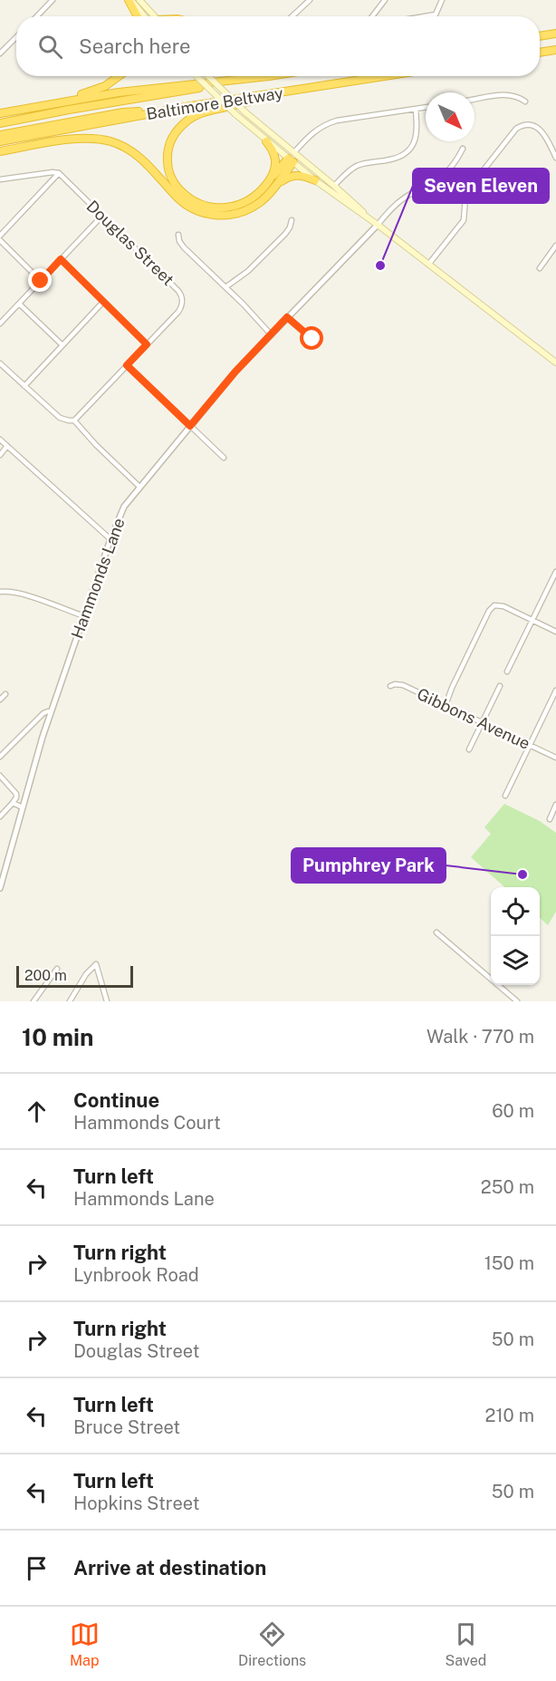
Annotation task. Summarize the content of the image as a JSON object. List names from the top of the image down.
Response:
{
  "streets": {
    "highway": ["Baltimore Beltway"],
    "street": ["Douglas Street", "Hammonds Lane", "Gibbons Avenue"]
  },
  "places": ["Seven Eleven", "Pumphrey Park"],
  "scale_bar": "200 m",
  "north": "bottom right",
  "page": {
    "search": "Search here",
    "scale": "200 m",
    "heading": ["10 min", "Walk · 770 m"],
    "list": [
      ["Continue", "Hammonds Court", "60 m"],
      ["Turn left", "Hammonds Lane", "250 m"],
      ["Turn right", "Lynbrook Road", "150 m"],
      ["Turn right", "Douglas Street", "50 m"],
      ["Turn left", "Bruce Street", "210 m"],
      ["Turn left", "Hopkins Street", "50 m"],
      "Arrive at destination"
    ],
    "nav": ["Map", "Directions", "Saved"]
  }
}
